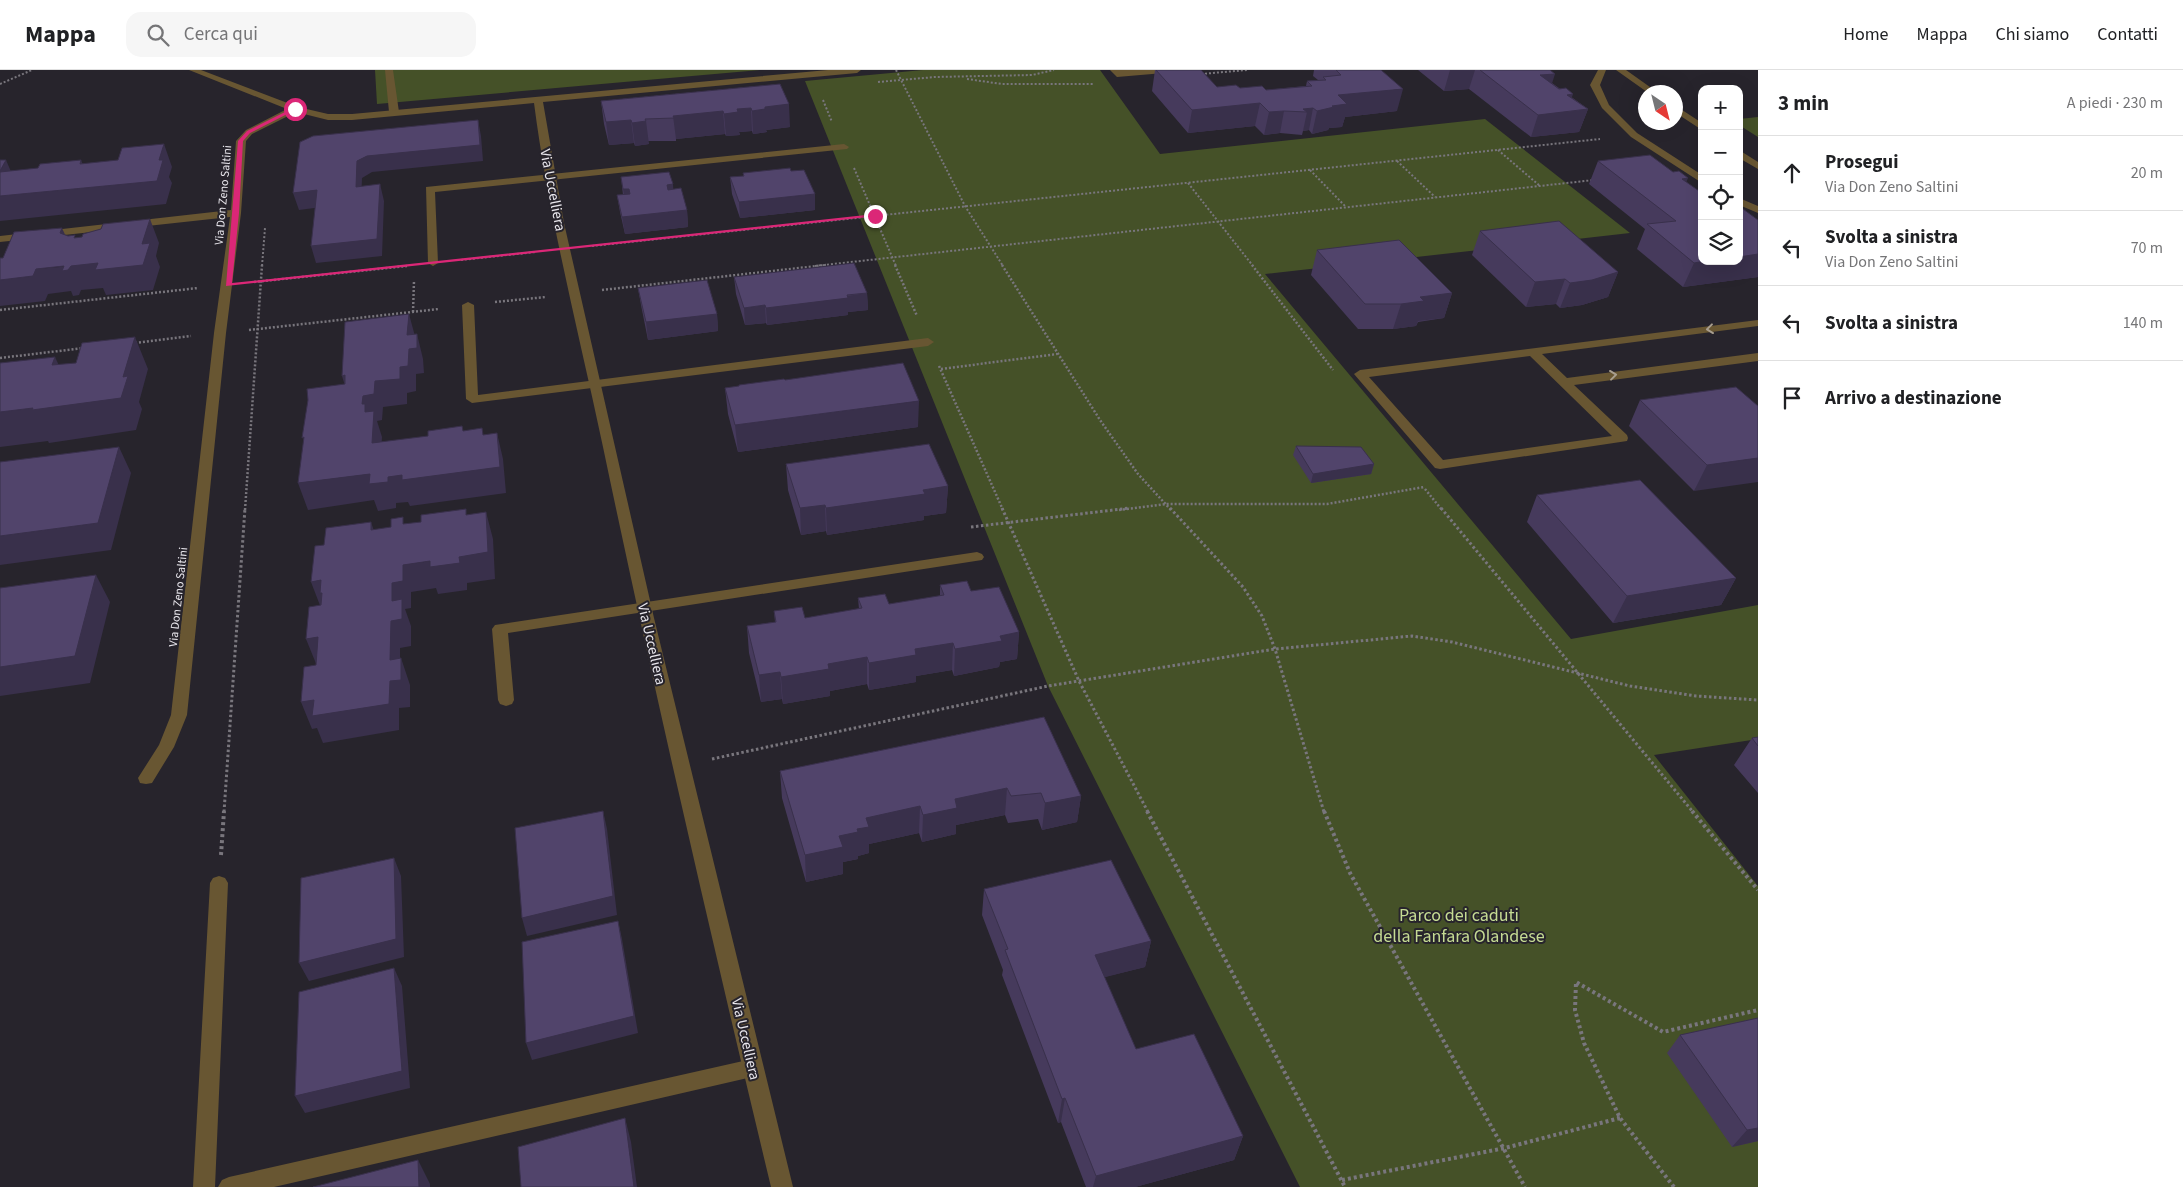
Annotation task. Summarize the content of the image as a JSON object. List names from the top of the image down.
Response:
{
  "streets": {
    "street": ["Via Uccelliera", "Via Don Zeno Saltini"]
  },
  "parks": ["Parco dei caduti della Fanfara Olandese"],
  "north": "bottom right",
  "page": {
    "header": "Mappa",
    "search": "Cerca qui",
    "nav": [
      "Home",
      "Mappa",
      "Chi siamo",
      "Contatti"
    ],
    "heading": ["3 min", "A piedi · 230 m"],
    "map_buttons": ["+", "−"],
    "list": [
      ["Prosegui", "Via Don Zeno Saltini", "20 m"],
      ["Svolta a sinistra", "Via Don Zeno Saltini", "70 m"],
      ["Svolta a sinistra", "140 m"],
      "Arrivo a destinazione"
    ]
  }
}
